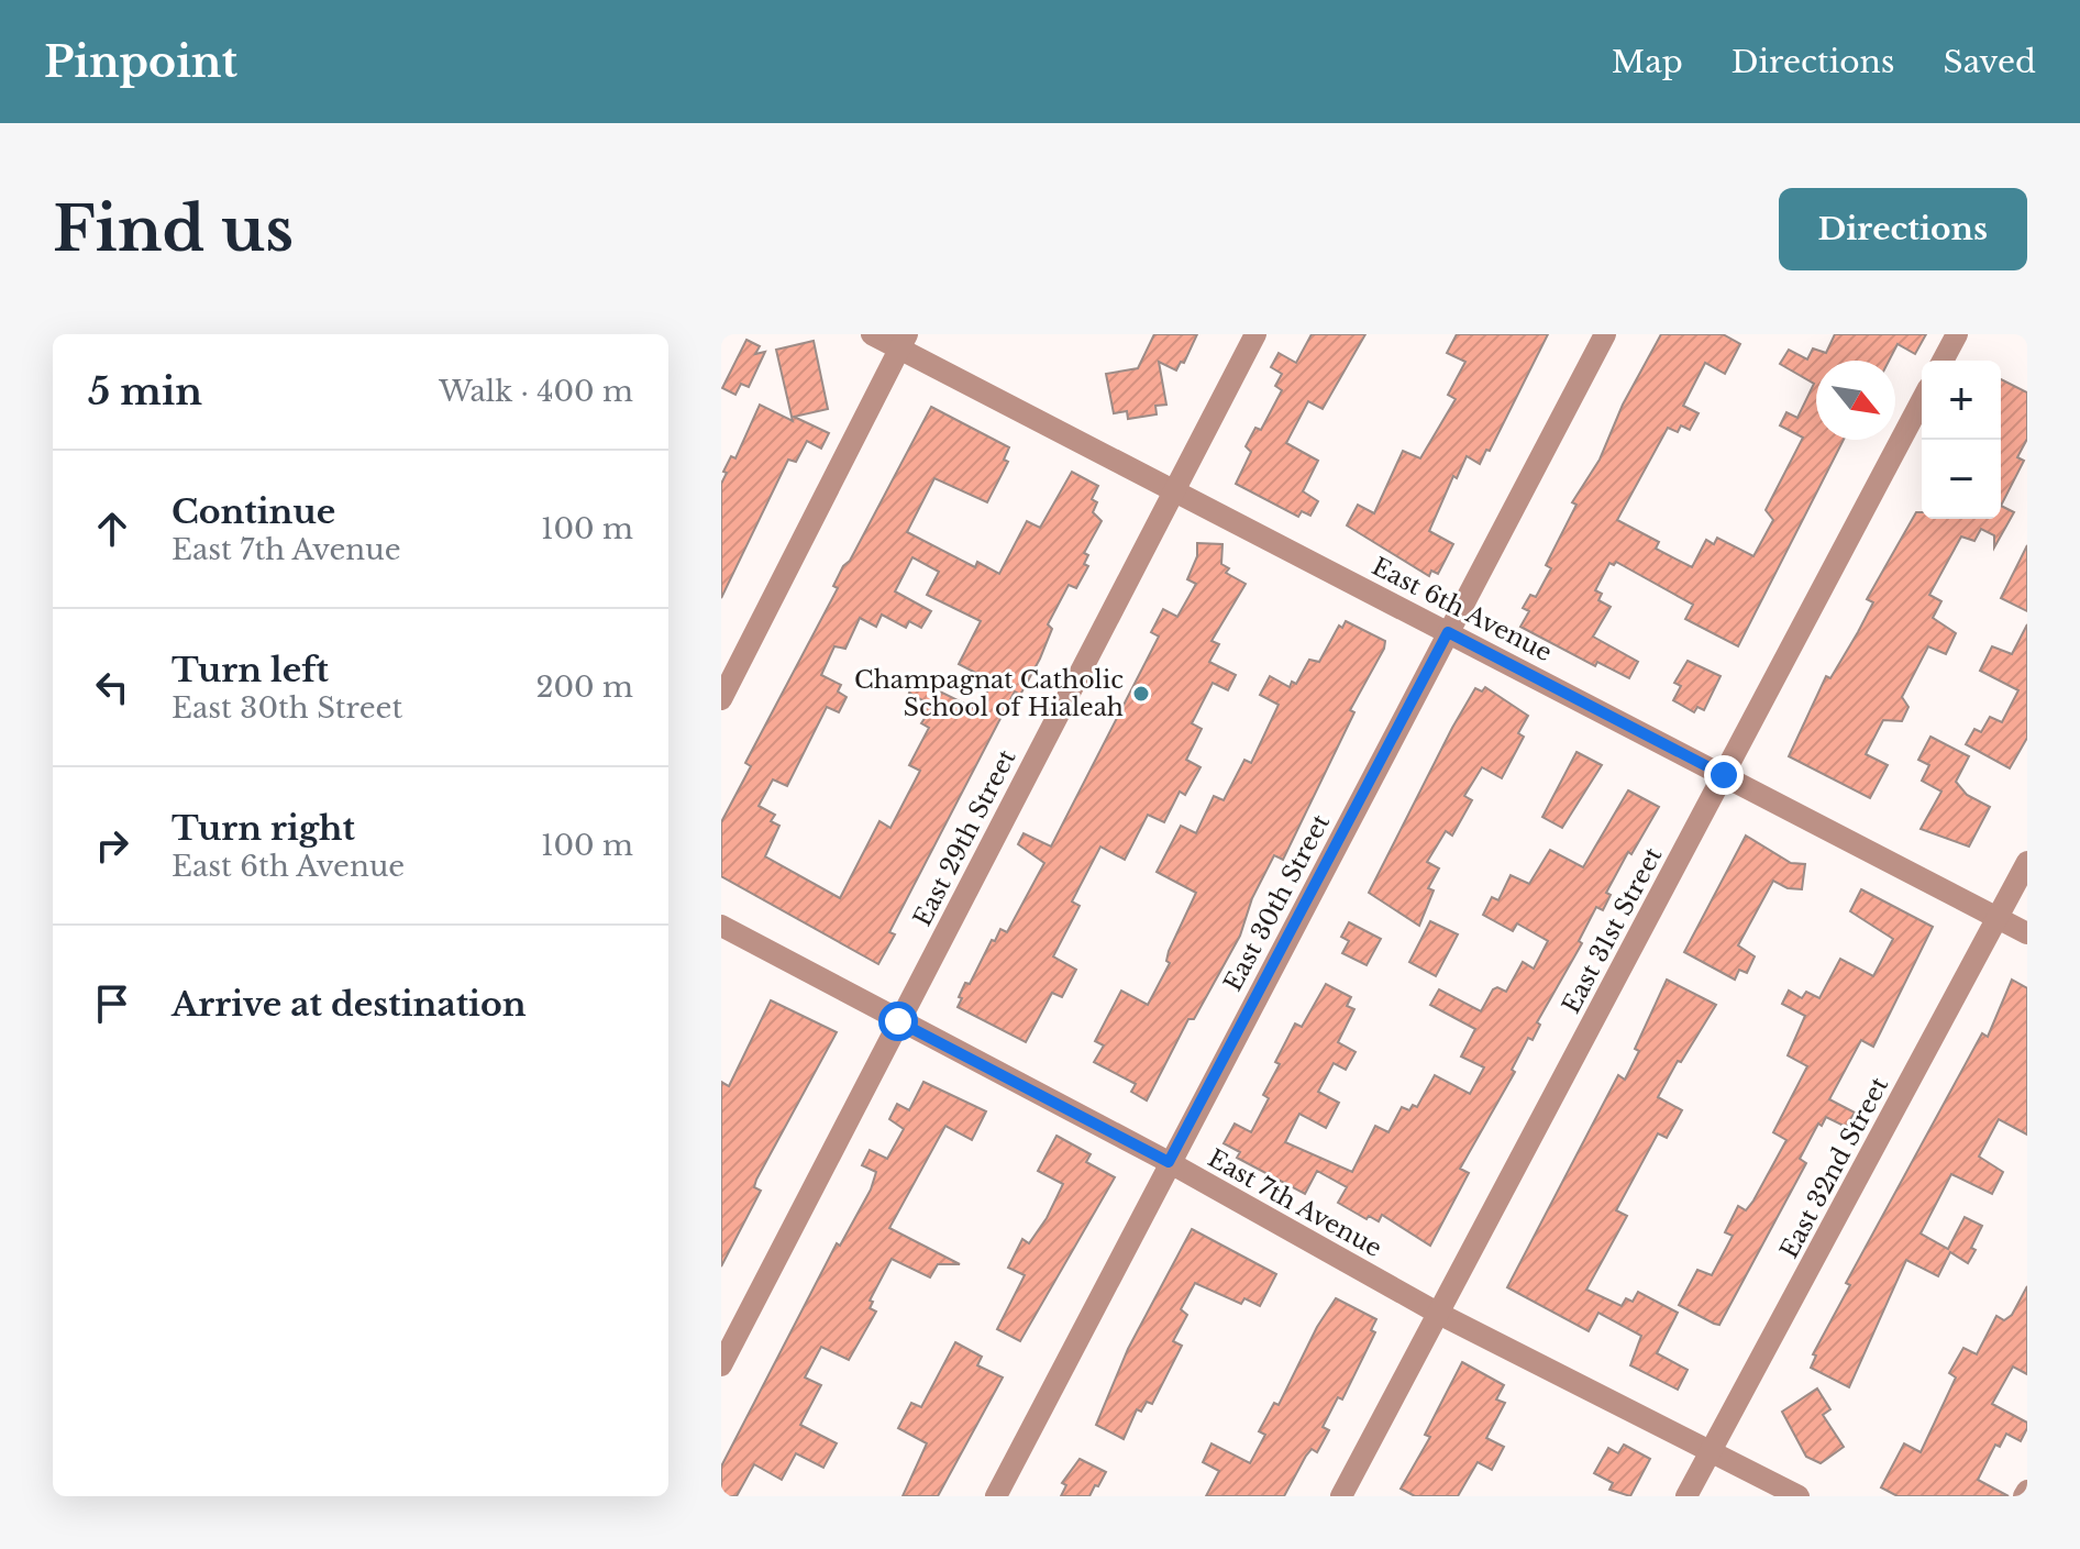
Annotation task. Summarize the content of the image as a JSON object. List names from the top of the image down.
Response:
{
  "streets": {
    "street": [
      "East 6th Avenue",
      "East 29th Street",
      "East 30th Street",
      "East 31st Street",
      "East 32nd Street",
      "East 7th Avenue"
    ]
  },
  "crossings": [
    ["East 6th Avenue", "East 29th Street"],
    ["East 6th Avenue", "East 30th Street"],
    ["East 6th Avenue", "East 31st Street"],
    ["East 6th Avenue", "East 32nd Street"],
    ["East 29th Street", "East 7th Avenue"],
    ["East 30th Street", "East 7th Avenue"],
    ["East 31st Street", "East 7th Avenue"],
    ["East 32nd Street", "East 7th Avenue"]
  ],
  "places": ["Champagnat Catholic School of Hialeah"],
  "north": "bottom right",
  "page": {
    "header": "Pinpoint",
    "nav": ["Map", "Directions", "Saved"],
    "buttons": "Directions",
    "title": "Find us",
    "heading": ["5 min", "Walk · 400 m"],
    "map_buttons": ["+", "−"],
    "list": [
      ["Continue", "East 7th Avenue", "100 m"],
      ["Turn left", "East 30th Street", "200 m"],
      ["Turn right", "East 6th Avenue", "100 m"],
      "Arrive at destination"
    ]
  }
}
